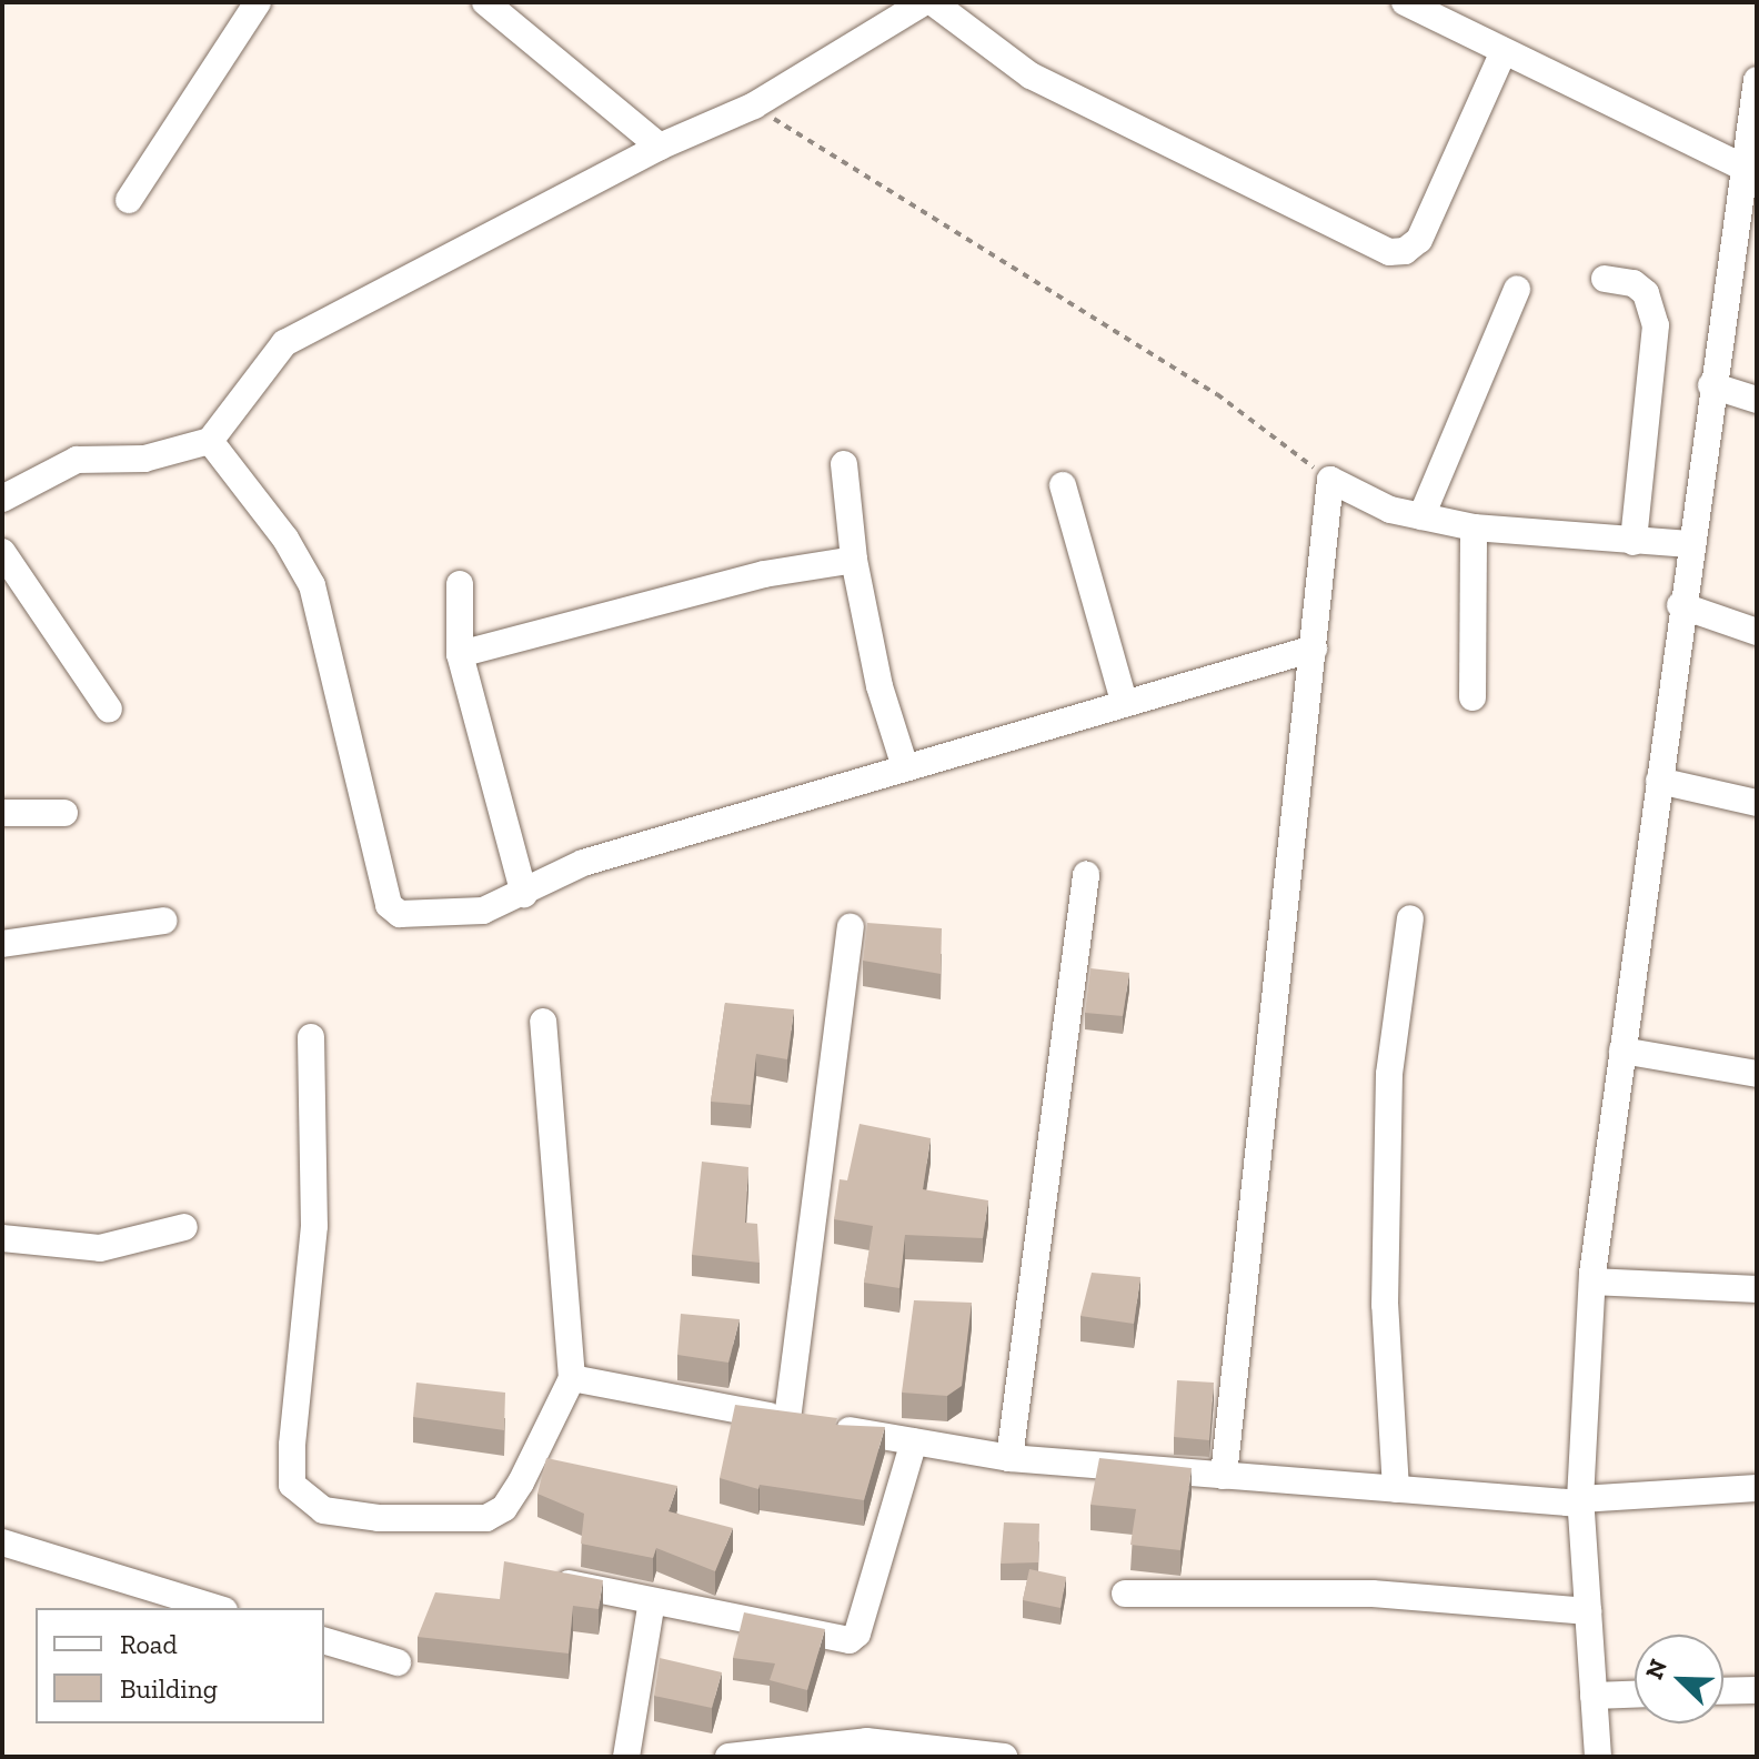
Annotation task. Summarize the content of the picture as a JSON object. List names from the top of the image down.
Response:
{
  "legend": ["Road", "Building"],
  "north": "top left"
}
